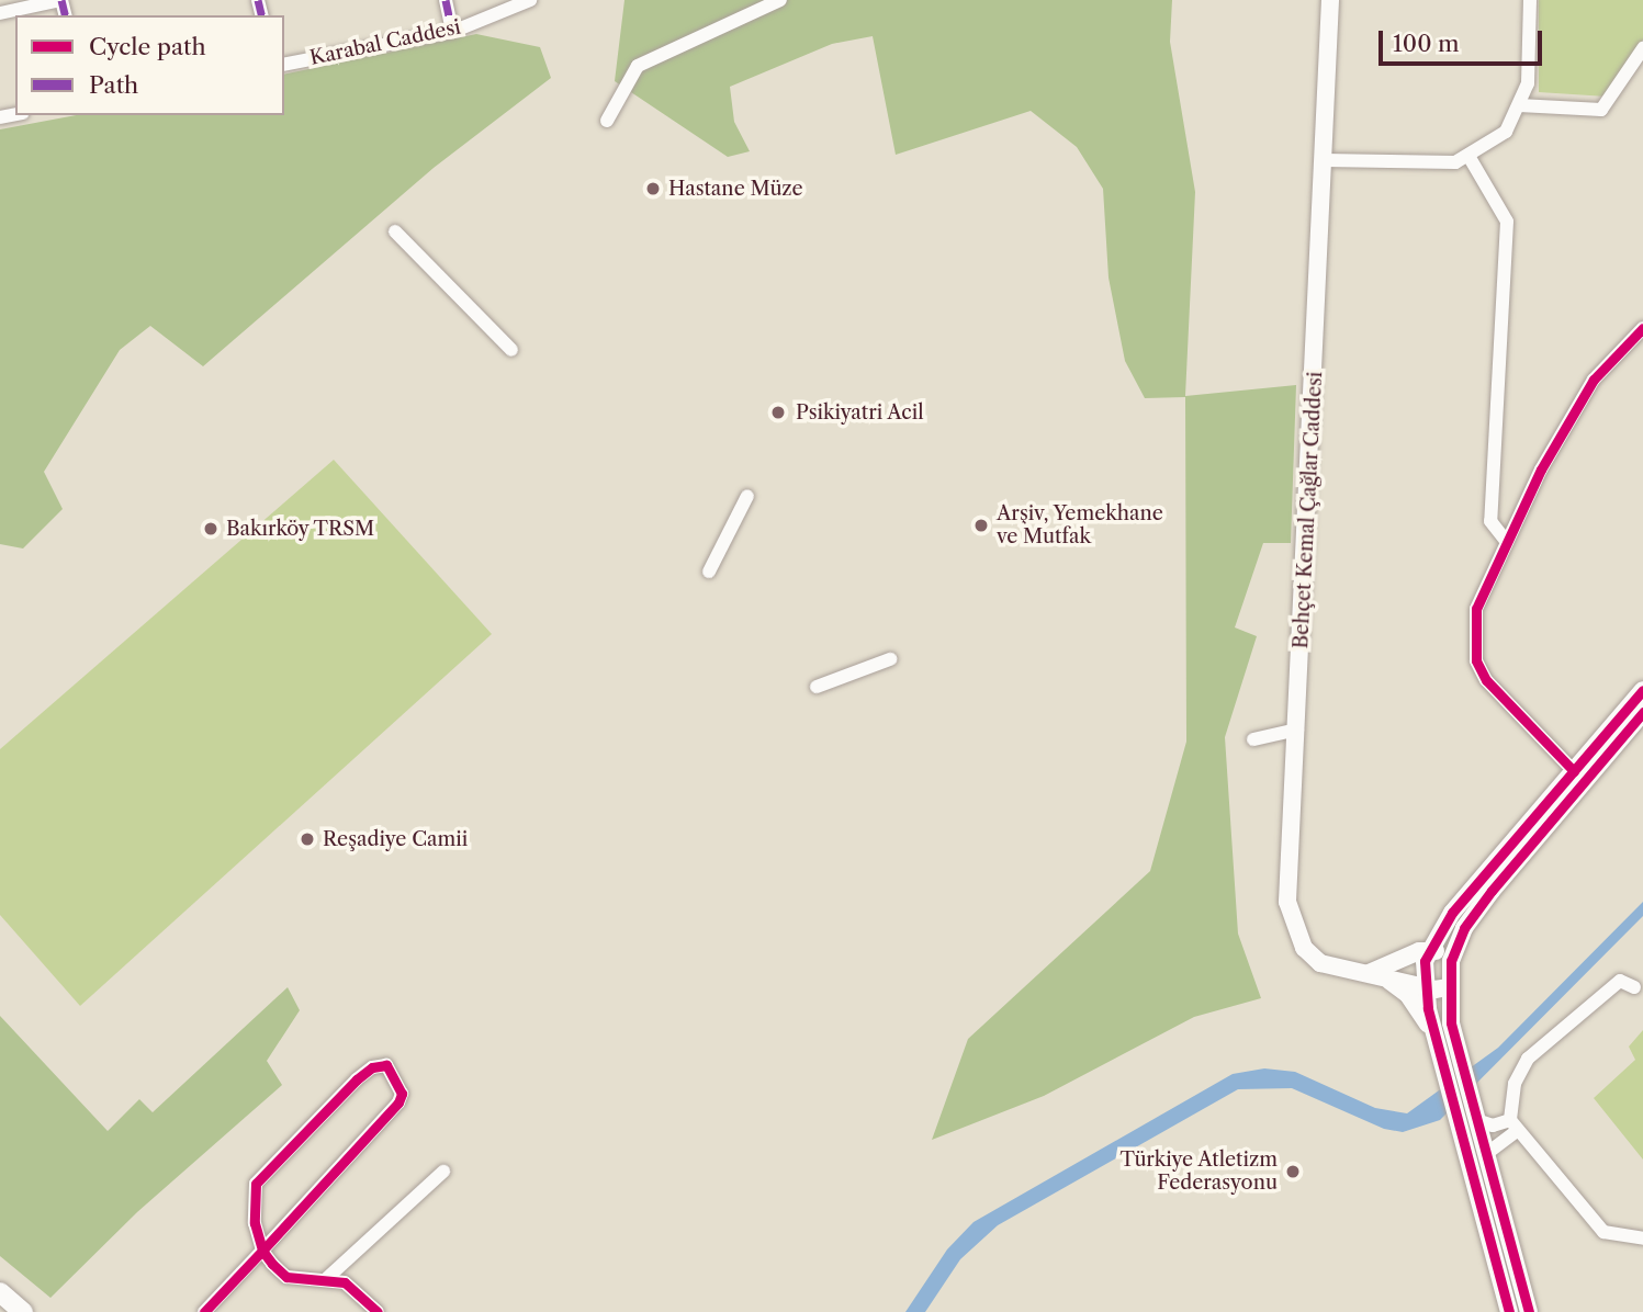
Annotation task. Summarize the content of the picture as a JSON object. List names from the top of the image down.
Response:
{
  "streets": {
    "main road": ["Behçet Kemal Çağlar Caddesi"],
    "street": ["Karabal Caddesi"]
  },
  "places": [
    "Hastane Müze",
    "Psikiyatri Acil",
    "Arşiv, Yemekhane ve Mutfak",
    "Bakırköy TRSM",
    "Reşadiye Camii",
    "Türkiye Atletizm Federasyonu"
  ],
  "legend": ["Cycle path", "Path"],
  "scale_bar": "100 m"
}
